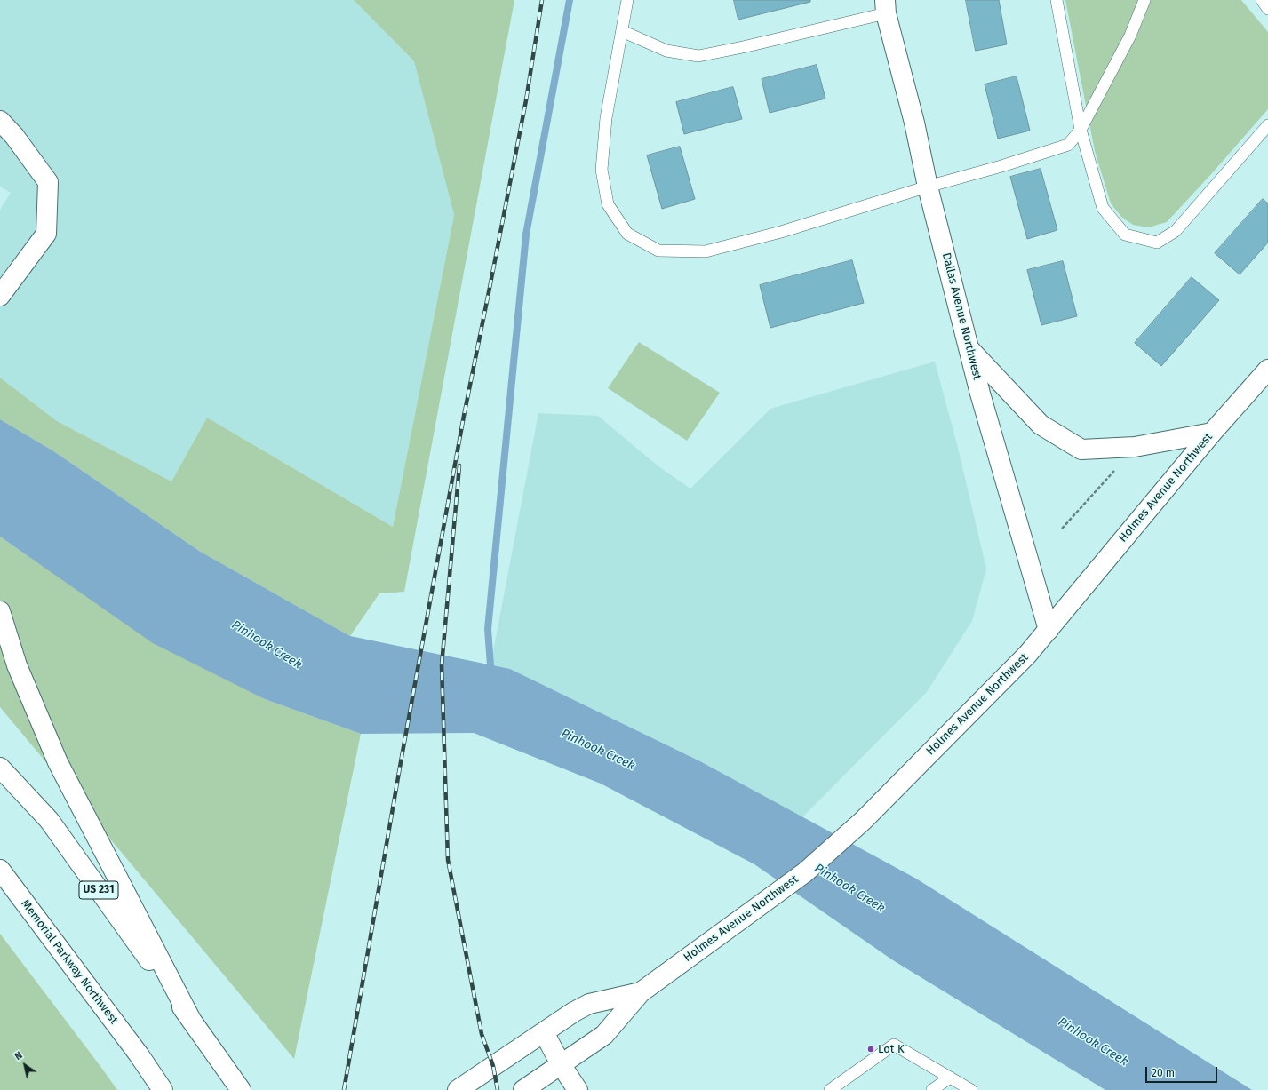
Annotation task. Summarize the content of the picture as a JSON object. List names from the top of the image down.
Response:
{
  "streets": {
    "main road": [
      "Dallas Avenue Northwest",
      "Holmes Avenue Northwest",
      "US 231",
      "Memorial Parkway Northwest"
    ]
  },
  "crossings": [
    ["Dallas Avenue Northwest", "Holmes Avenue Northwest"]
  ],
  "water": ["Pinhook Creek"],
  "places": ["Lot K"],
  "scale_bar": "20 m",
  "north": "top left"
}
